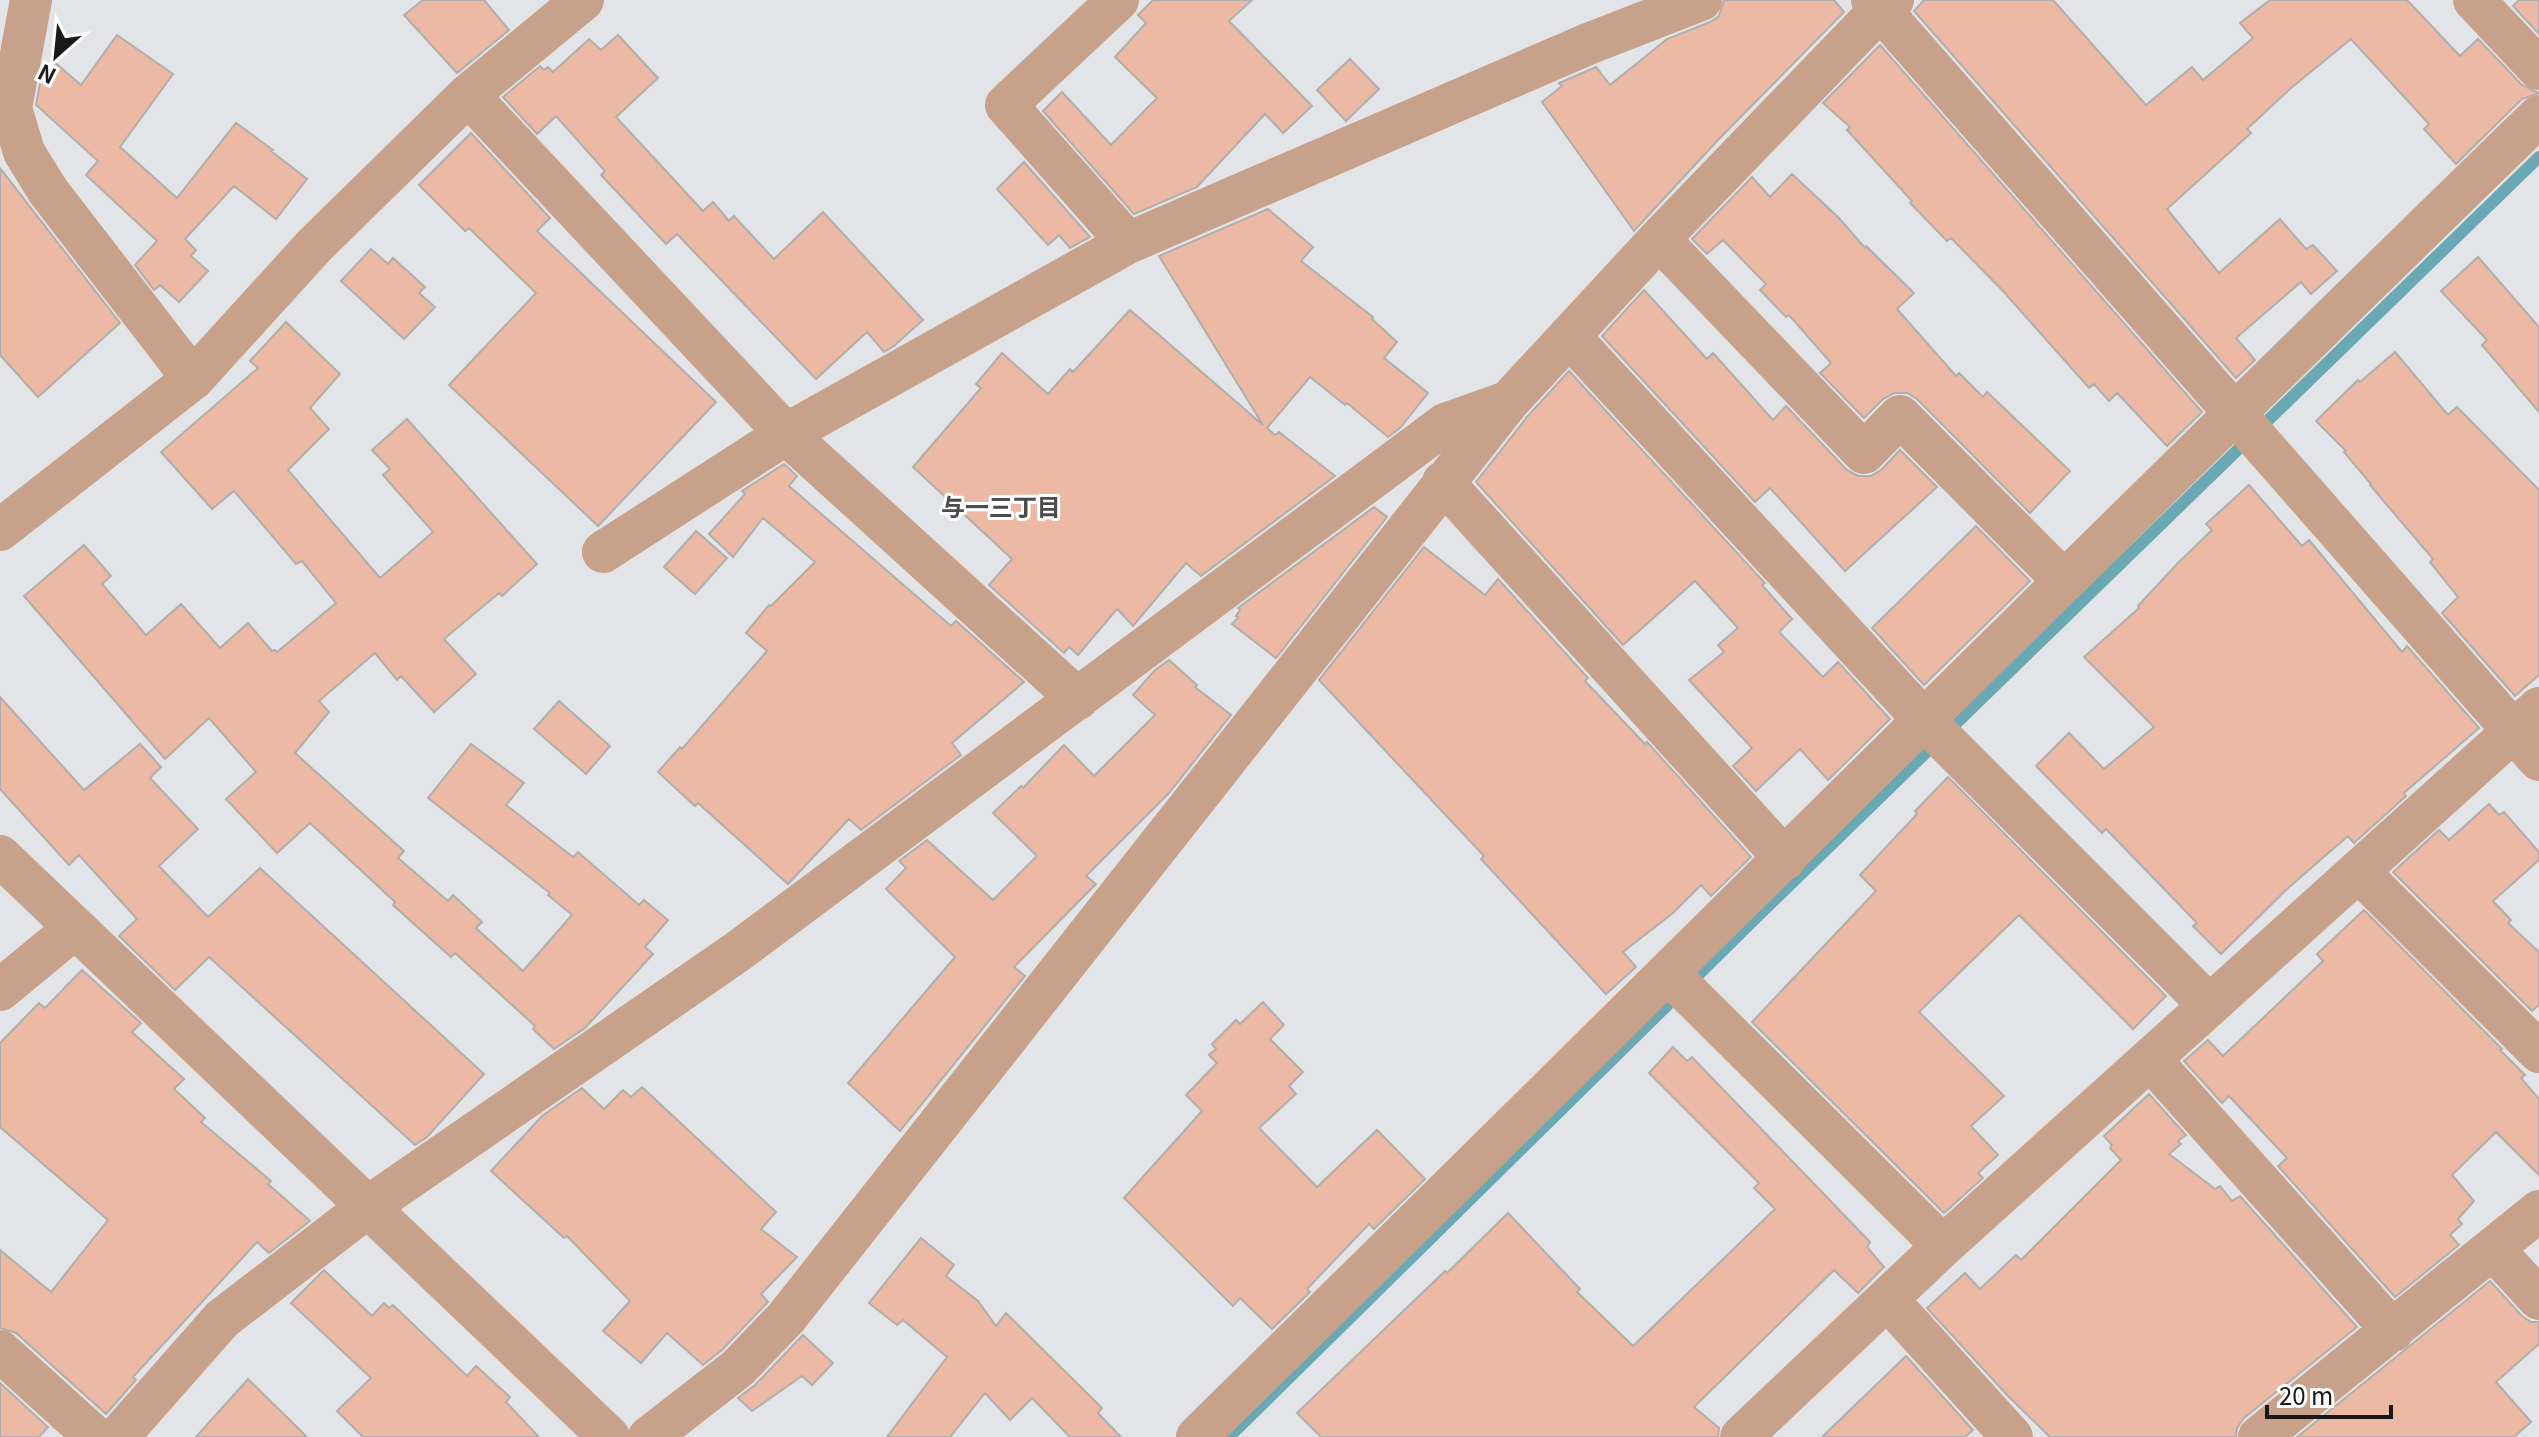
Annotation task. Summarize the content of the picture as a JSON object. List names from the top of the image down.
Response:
{
  "districts": ["与一三丁目"],
  "scale_bar": "20 m",
  "north": "bottom left"
}
